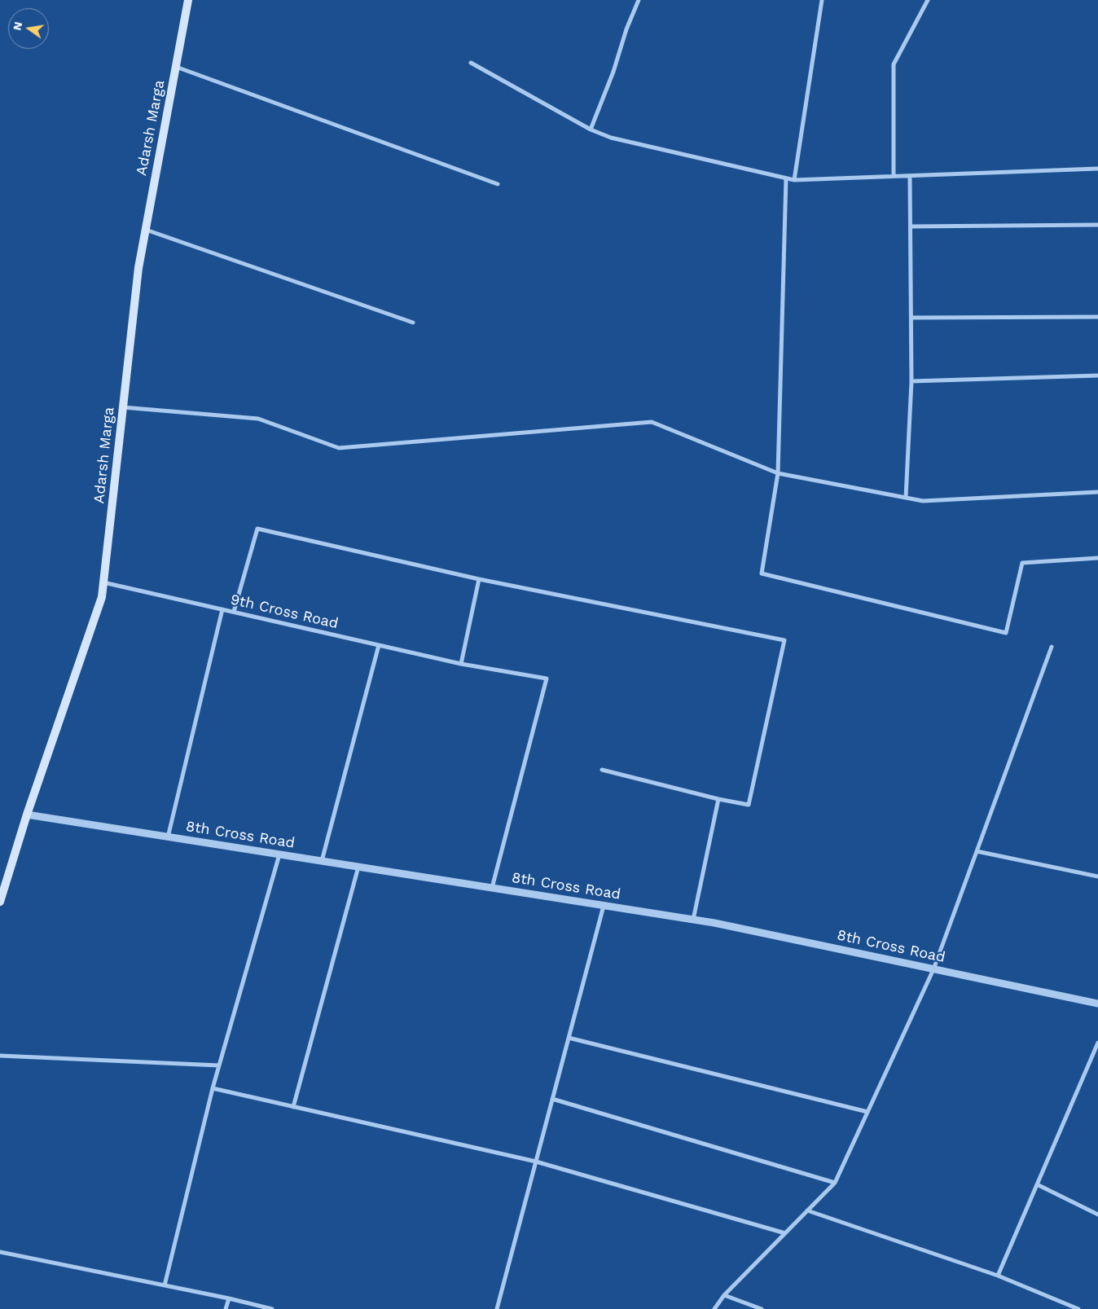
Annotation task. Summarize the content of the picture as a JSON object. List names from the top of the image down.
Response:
{
  "streets": {
    "main road": ["Adarsh Marga"],
    "street": ["9th Cross Road", "8th Cross Road"]
  },
  "crossings": [
    ["Adarsh Marga", "9th Cross Road"],
    ["Adarsh Marga", "8th Cross Road"],
    ["9th Cross Road", "8th Cross Road"]
  ],
  "north": "left"
}
